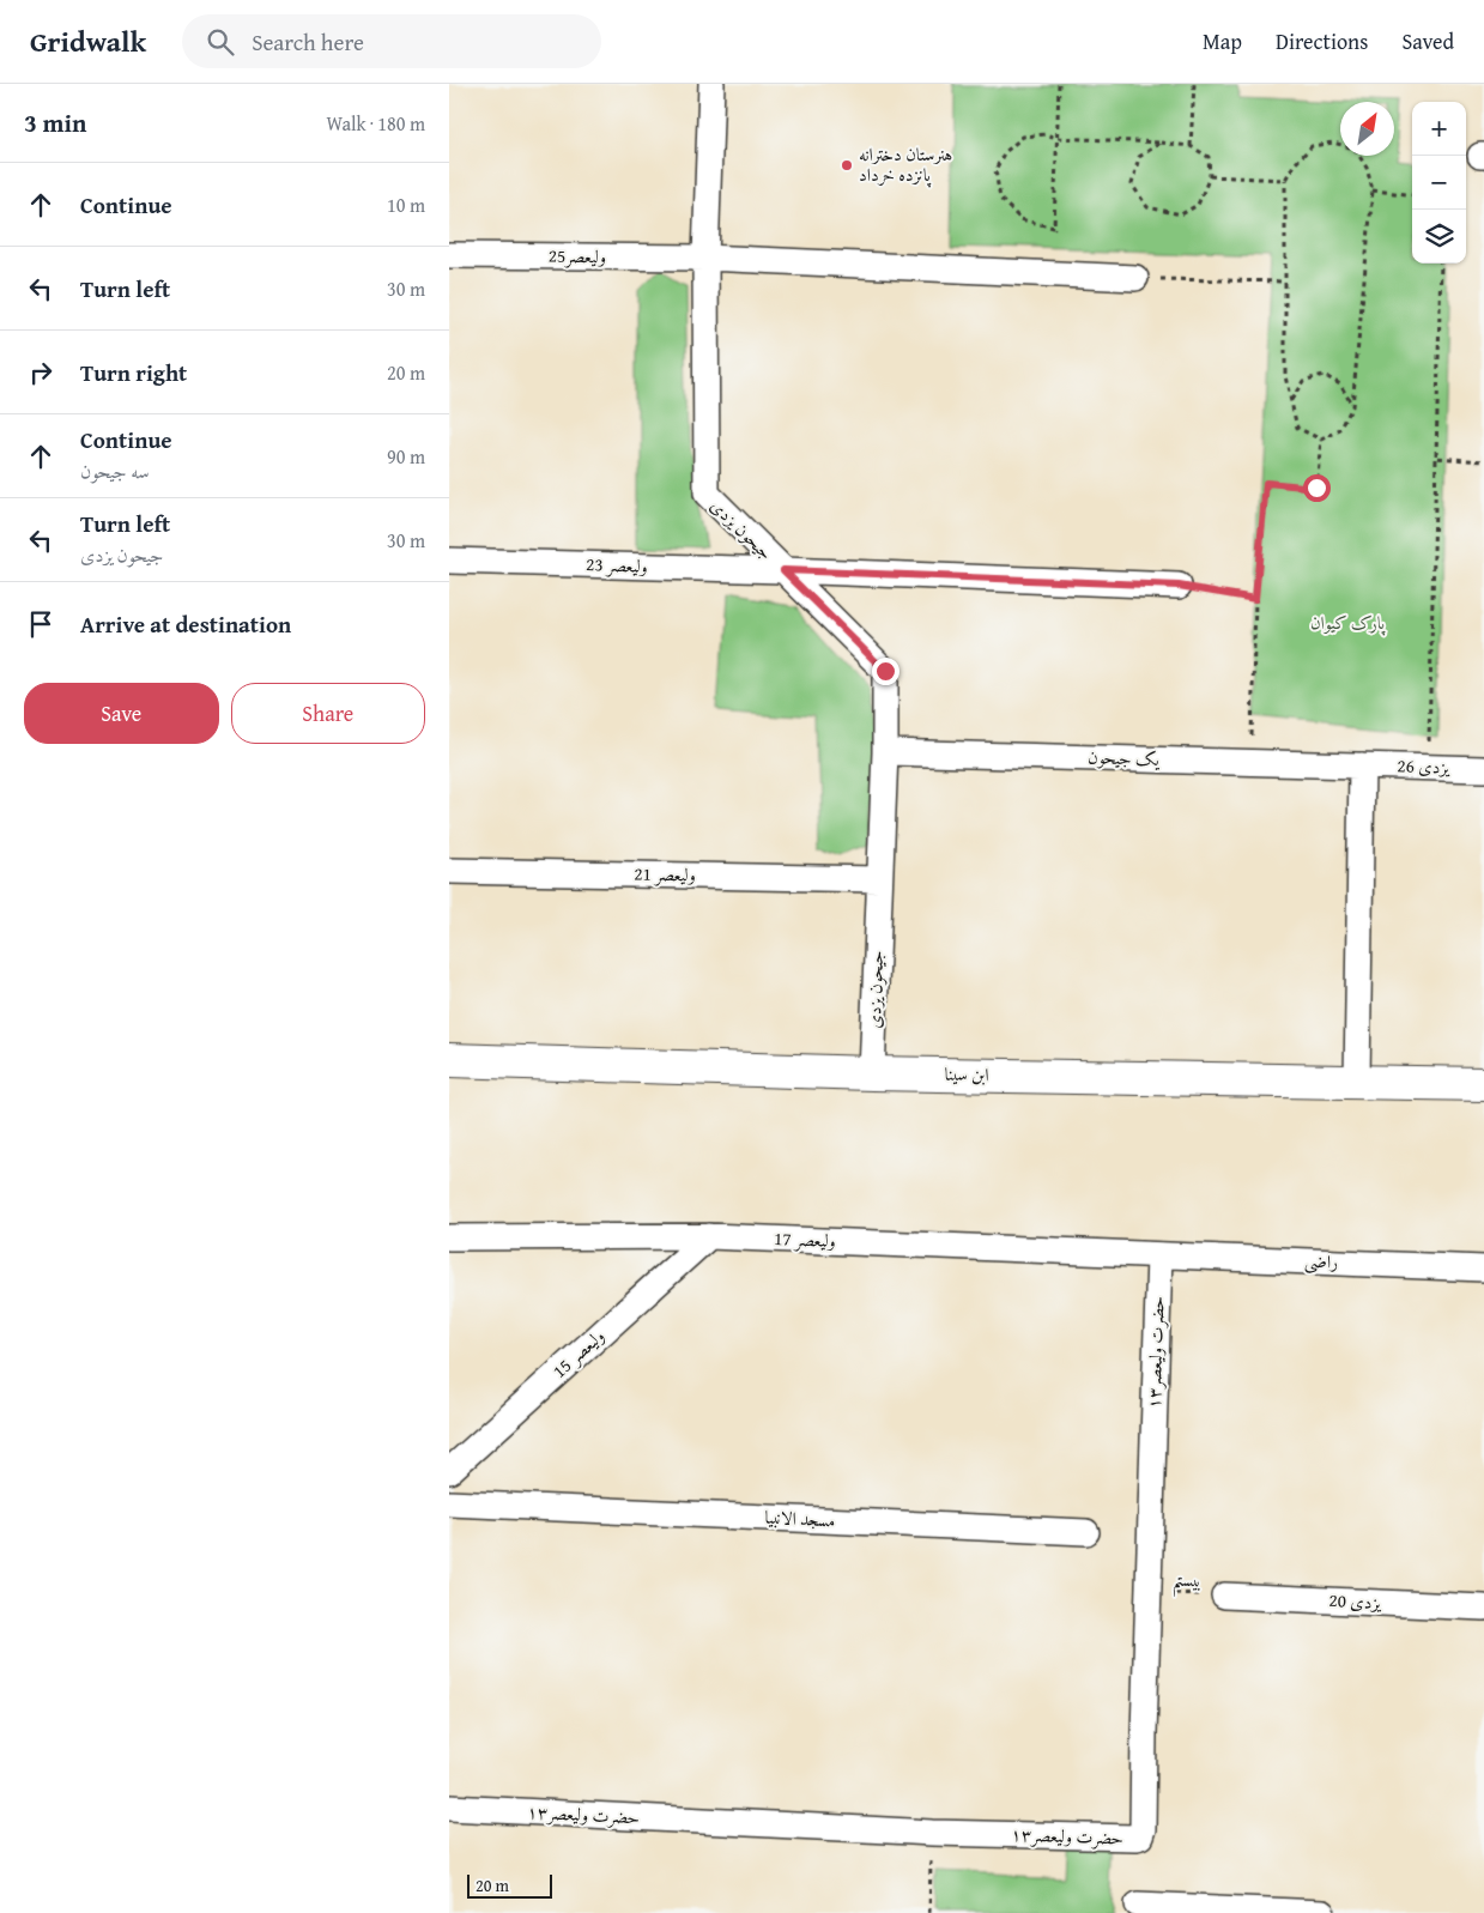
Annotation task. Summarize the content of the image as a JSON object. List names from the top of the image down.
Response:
{
  "streets": {
    "street": [
      "ولیعصر25",
      "جیحون یزدی",
      "ولیعصر 23",
      "یک جیحون",
      "یزدی 26",
      "ولیعصر 21",
      "ابن سینا",
      "ولیعصر 17",
      "راضی",
      "حضرت ولیعصر۱۳",
      "ولیعصر 15",
      "مسجد الانبیا",
      "یزدی 20"
    ],
    "path": ["بیستم"]
  },
  "crossings": [
    ["ولیعصر25", "جیحون یزدی"],
    ["جیحون یزدی", "ولیعصر 23"],
    ["جیحون یزدی", "یک جیحون"],
    ["جیحون یزدی", "ولیعصر 21"],
    ["جیحون یزدی", "ابن سینا"],
    ["یک جیحون", "یزدی 26"],
    ["ولیعصر 17", "راضی"],
    ["ولیعصر 17", "حضرت ولیعصر۱۳"],
    ["ولیعصر 17", "ولیعصر 15"],
    ["راضی", "حضرت ولیعصر۱۳"],
    ["حضرت ولیعصر۱۳", "بیستم"],
    ["بیستم", "یزدی 20"]
  ],
  "parks": ["پارک کیوان"],
  "places": ["هنرستان دخترانه پانزده خرداد"],
  "scale_bar": "20 m",
  "north": "top right",
  "page": {
    "header": "Gridwalk",
    "search": "Search here",
    "nav": ["Map", "Directions", "Saved"],
    "heading": ["3 min", "Walk · 180 m"],
    "map_buttons": ["+", "−"],
    "list": [
      ["Continue", "10 m"],
      ["Turn left", "30 m"],
      ["Turn right", "20 m"],
      ["Continue", "سه جیحون", "90 m"],
      ["Turn left", "جیحون یزدی", "30 m"],
      "Arrive at destination"
    ],
    "buttons": ["Save", "Share"],
    "scale": "20 m"
  }
}
